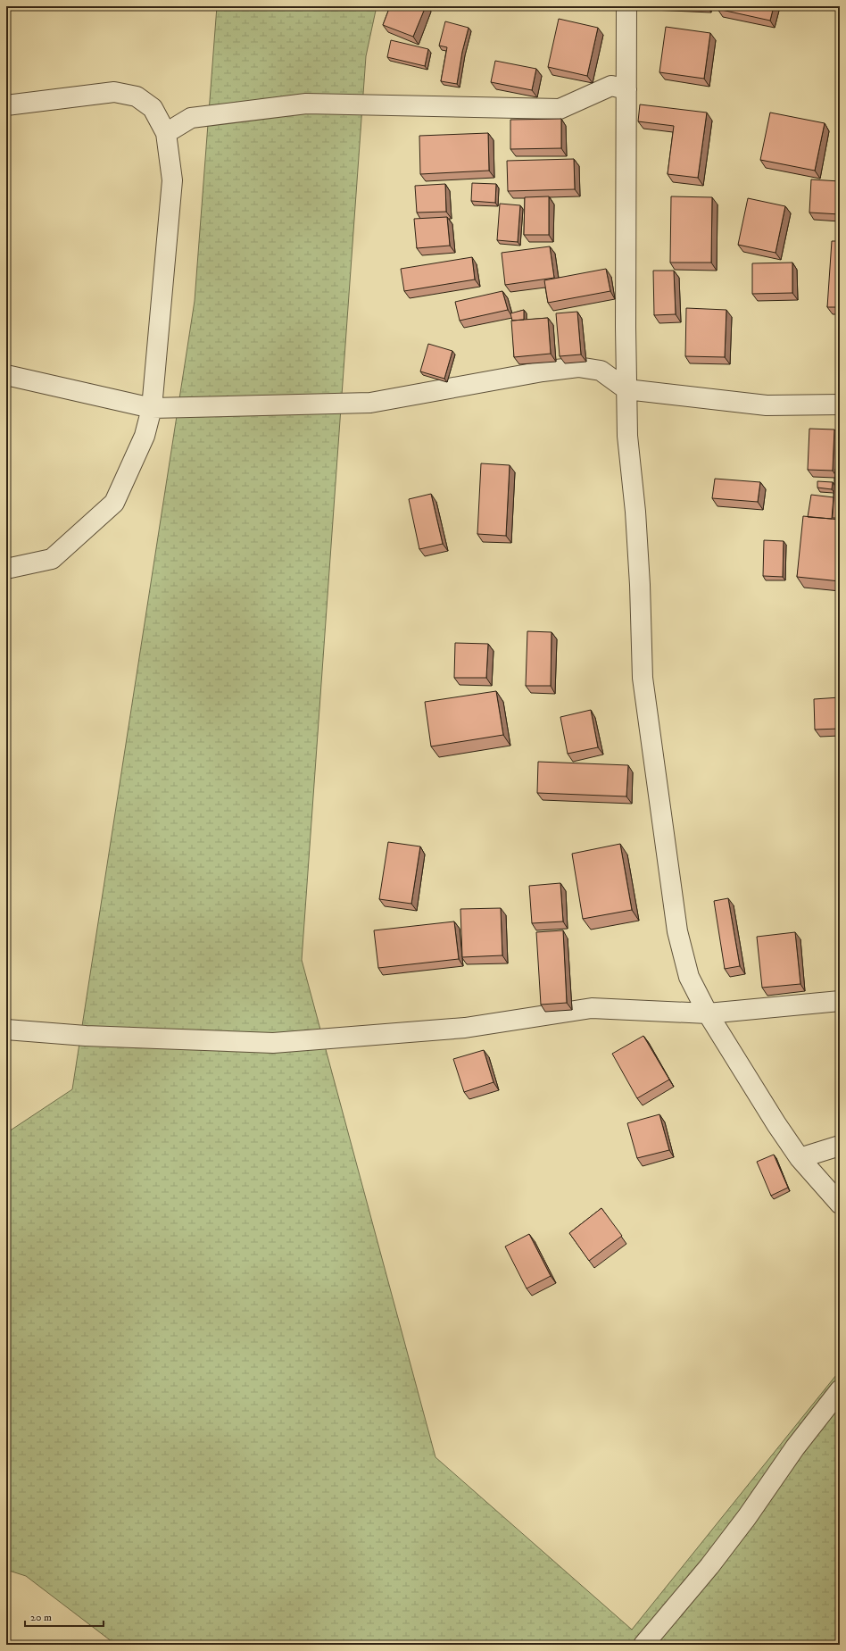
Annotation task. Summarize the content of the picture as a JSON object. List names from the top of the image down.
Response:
{
  "scale_bar": "20 m"
}
